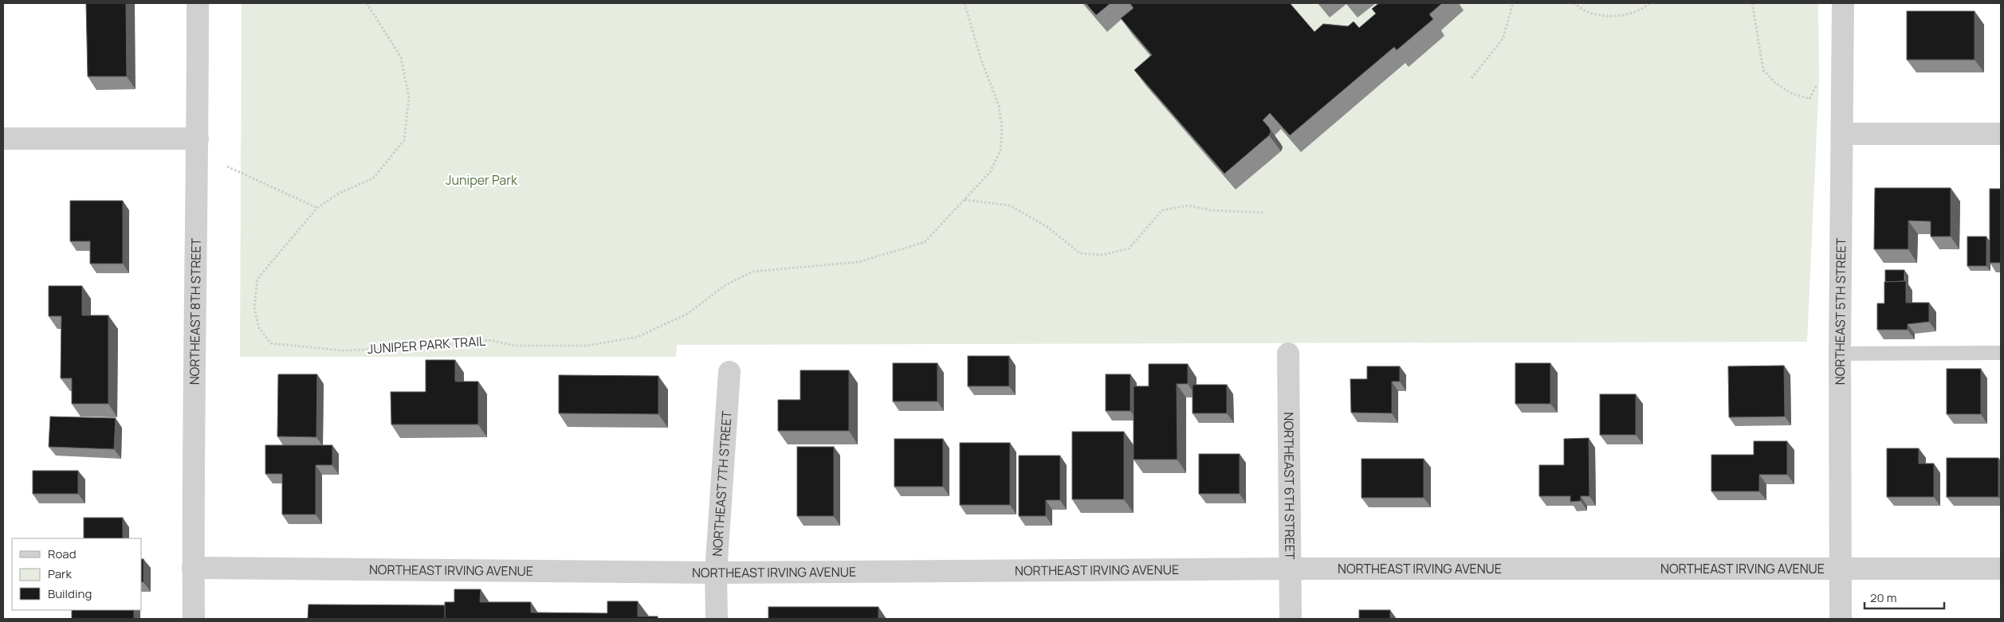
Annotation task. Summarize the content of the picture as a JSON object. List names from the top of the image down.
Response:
{
  "streets": {
    "street": [
      "NORTHEAST 8TH STREET",
      "NORTHEAST 5TH STREET",
      "NORTHEAST 7TH STREET",
      "NORTHEAST 6TH STREET",
      "NORTHEAST IRVING AVENUE"
    ],
    "path": ["JUNIPER PARK TRAIL"]
  },
  "crossings": [
    ["NORTHEAST 8TH STREET", "NORTHEAST IRVING AVENUE"],
    ["NORTHEAST 5TH STREET", "NORTHEAST IRVING AVENUE"],
    ["NORTHEAST 7TH STREET", "NORTHEAST IRVING AVENUE"],
    ["NORTHEAST 6TH STREET", "NORTHEAST IRVING AVENUE"]
  ],
  "parks": ["Juniper Park"],
  "legend": ["Road", "Park", "Building"],
  "scale_bar": "20 m"
}
